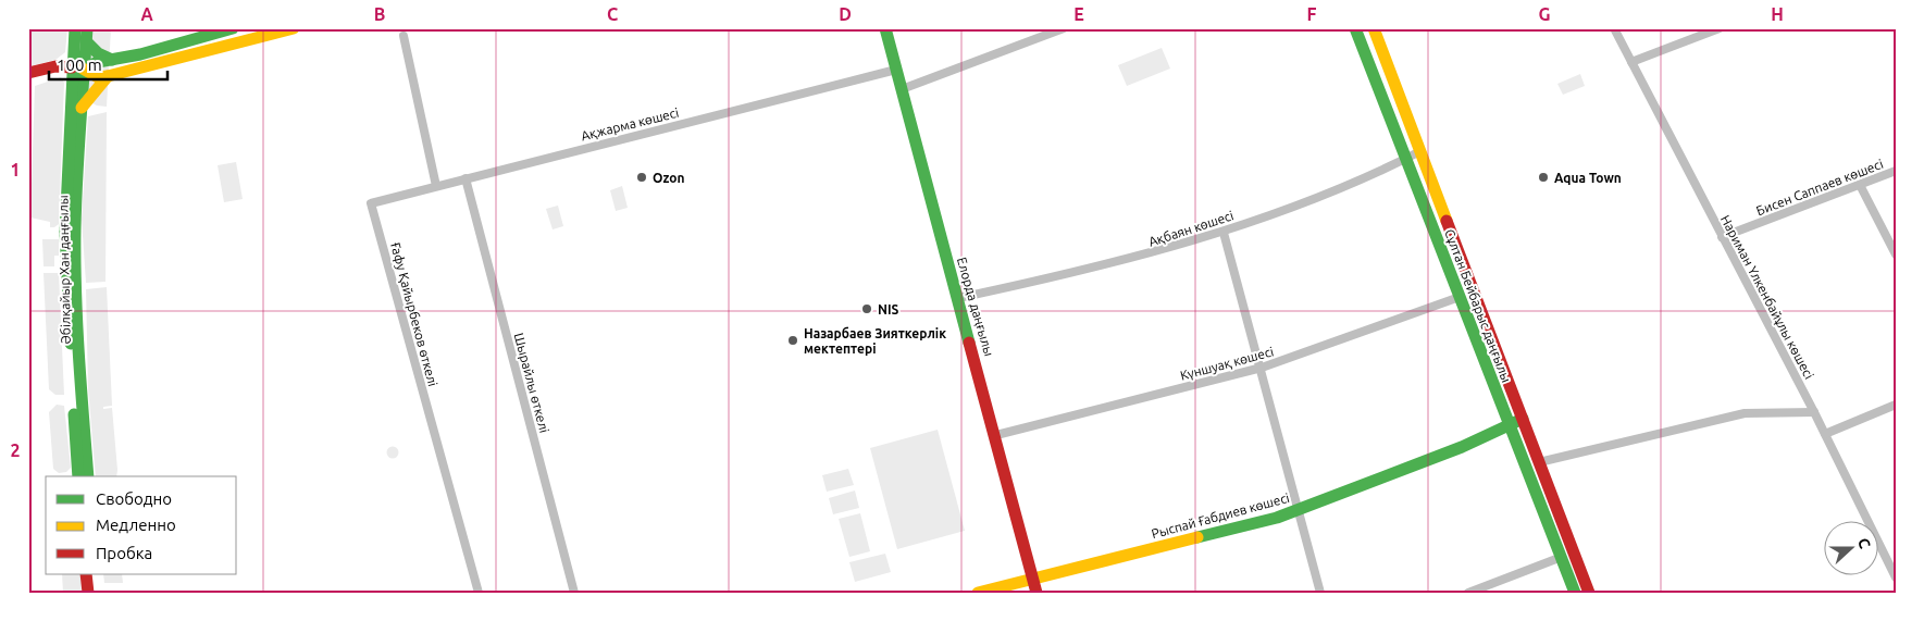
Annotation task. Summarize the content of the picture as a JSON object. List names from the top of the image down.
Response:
{
  "streets": {
    "main road": [
      "Әбілқайыр Хан даңғылы",
      "Сұлтан Бейбарыс даңғылы",
      "Елорда даңғылы",
      "Рыспай Ғабдиев көшесі"
    ],
    "street": [
      "Ақжарма көшесі",
      "Бисен Саппаев көшесі",
      "Ақбаян көшесі",
      "Нариман Үлкенбайұлы көшесі",
      "Ғафу Қайырбеков өткелі",
      "Күншуақ көшесі",
      "Шырайлы өткелі"
    ]
  },
  "crossings": [
    ["Ақжарма көшесі", "Елорда даңғылы"],
    ["Ақжарма көшесі", "Ғафу Қайырбеков өткелі"],
    ["Ақжарма көшесі", "Шырайлы өткелі"],
    ["Бисен Саппаев көшесі", "Нариман Үлкенбайұлы көшесі"],
    ["Ақбаян көшесі", "Сұлтан Бейбарыс даңғылы"],
    ["Ақбаян көшесі", "Елорда даңғылы"],
    ["Сұлтан Бейбарыс даңғылы", "Күншуақ көшесі"],
    ["Сұлтан Бейбарыс даңғылы", "Рыспай Ғабдиев көшесі"],
    ["Елорда даңғылы", "Күншуақ көшесі"],
    ["Елорда даңғылы", "Рыспай Ғабдиев көшесі"]
  ],
  "places": [
    "Ozon",
    "Aqua Town",
    "NIS",
    "Назарбаев Зияткерлік мектептері"
  ],
  "legend": ["Свободно", "Медленно", "Пробка"],
  "scale_bar": "100 m",
  "north": "right",
  "grid": {
    "columns": [
      "A",
      "B",
      "C",
      "D",
      "E",
      "F",
      "G",
      "H"
    ],
    "rows": ["1", "2"]
  }
}
